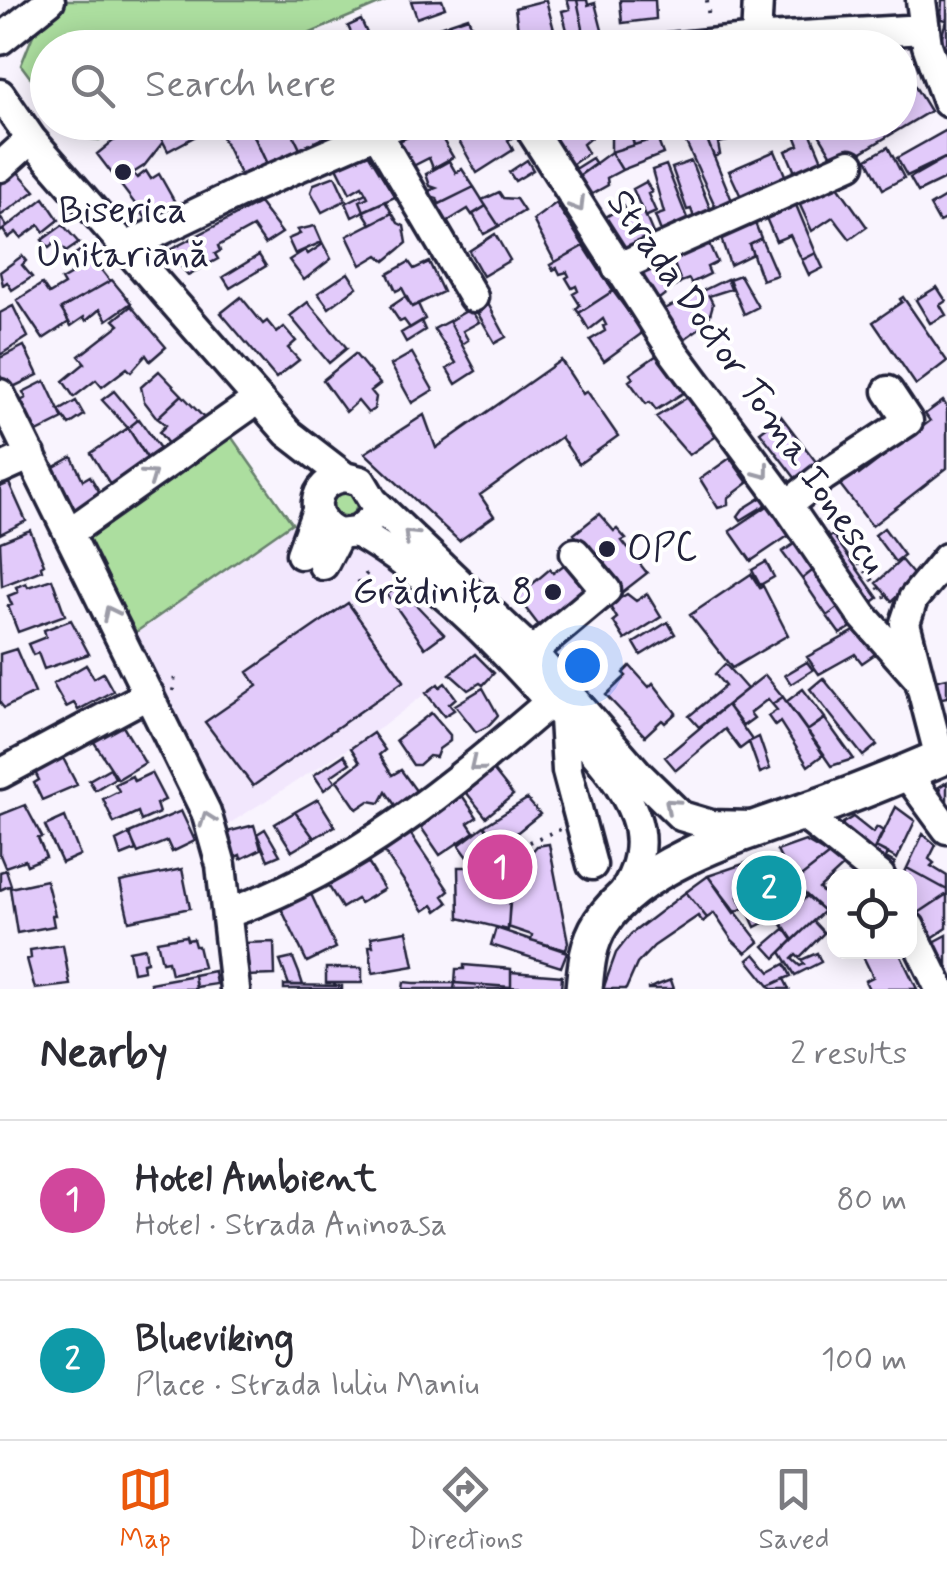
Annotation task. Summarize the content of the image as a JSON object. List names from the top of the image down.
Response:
{
  "streets": {
    "street": ["Strada Doctor Toma Ionescu"]
  },
  "one_way": ["Strada Doctor Toma Ionescu"],
  "places": ["Biserica Unitariană", "OPC", "Grădinița 8"],
  "page": {
    "search": "Search here",
    "pins": ["1", "2"],
    "heading": ["Nearby", "2 results"],
    "list": [
      {
        "mark": "1",
        "name": "Hotel Ambient",
        "note": "Hotel · Strada Aninoasa",
        "value": "80 m"
      },
      {
        "mark": "2",
        "name": "Blueviking",
        "note": "Place · Strada Iuliu Maniu",
        "value": "100 m"
      }
    ],
    "nav": ["Map", "Directions", "Saved"]
  }
}
